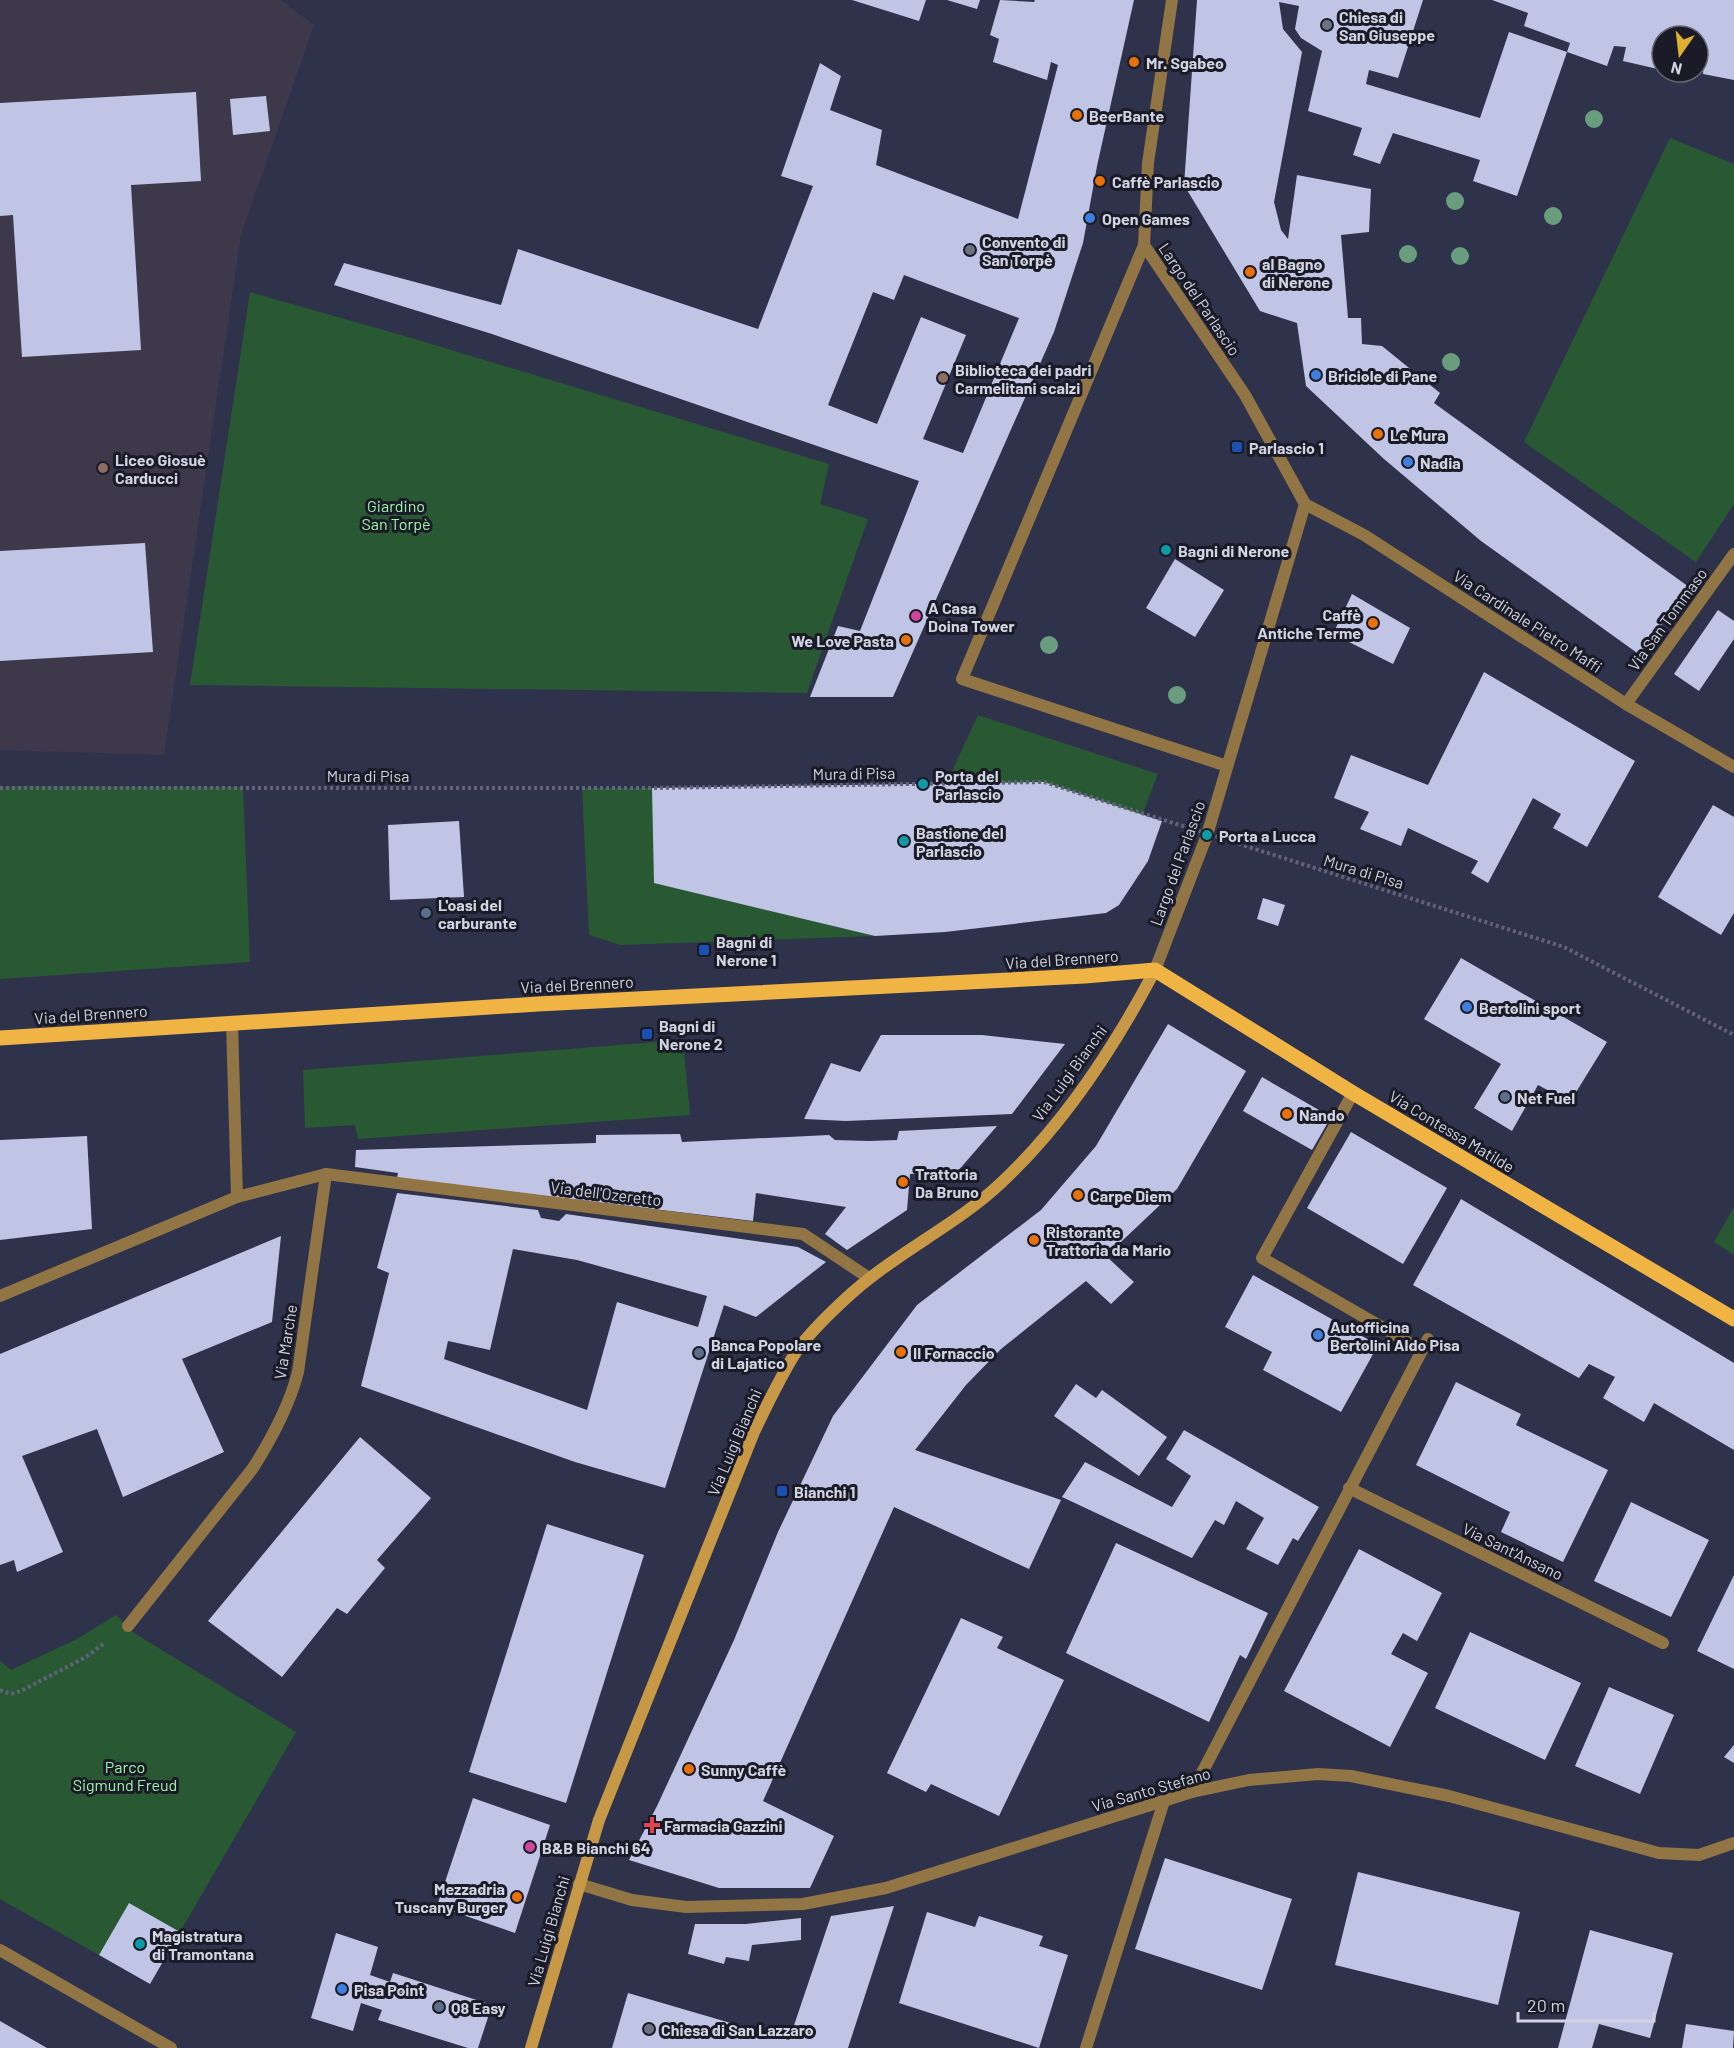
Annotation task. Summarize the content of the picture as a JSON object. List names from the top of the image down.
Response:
{
  "streets": {
    "main road": ["Via del Brennero", "Via Contessa Matilde"],
    "street": [
      "Largo del Parlascio",
      "Via San Tommaso",
      "Via Cardinale Pietro Maffi",
      "Via Luigi Bianchi",
      "Via dell'Ozeretto",
      "Via Marche",
      "Via Sant'Ansano",
      "Via Santo Stefano"
    ],
    "path": ["Mura di Pisa"]
  },
  "crossings": [
    ["Largo del Parlascio", "Via Cardinale Pietro Maffi"],
    ["Largo del Parlascio", "Mura di Pisa"],
    ["Largo del Parlascio", "Via del Brennero"],
    ["Largo del Parlascio", "Via Luigi Bianchi"],
    ["Largo del Parlascio", "Via Contessa Matilde"],
    ["Via San Tommaso", "Via Cardinale Pietro Maffi"],
    ["Via del Brennero", "Via Luigi Bianchi"],
    ["Via del Brennero", "Via Contessa Matilde"],
    ["Via Luigi Bianchi", "Via Contessa Matilde"],
    ["Via Luigi Bianchi", "Via dell'Ozeretto"],
    ["Via Luigi Bianchi", "Via Santo Stefano"],
    ["Via dell'Ozeretto", "Via Marche"]
  ],
  "parks": ["Giardino San Torpè", "Parco Sigmund Freud"],
  "places": {
    "other": [
      "Chiesa di San Giuseppe",
      "Mr. Sgabeo",
      "BeerBante",
      "Caffè Parlascio",
      "Open Games",
      "Convento di San Torpè",
      "al Bagno di Nerone",
      "Briciole di Pane",
      "Biblioteca dei padri Carmelitani scalzi",
      "Le Mura",
      "Nadia",
      "Liceo Giosuè Carducci",
      "Bagni di Nerone",
      "A Casa Doina Tower",
      "Caffè Antiche Terme",
      "We Love Pasta",
      "Porta del Parlascio",
      "Porta a Lucca",
      "Bastione del Parlascio",
      "L'oasi del carburante",
      "Bertolini sport",
      "Net Fuel",
      "Nando",
      "Trattoria Da Bruno",
      "Carpe Diem",
      "Ristorante Trattoria da Mario",
      "Autofficina Bertolini Aldo Pisa",
      "Il Fornaccio",
      "Banca Popolare di Lajatico",
      "Sunny Caffè",
      "B&B Bianchi 64",
      "Mezzadria Tuscany Burger",
      "Magistratura di Tramontana",
      "Pisa Point",
      "Q8 Easy",
      "Chiesa di San Lazzaro"
    ],
    "transit": [
      "Parlascio 1",
      "Bagni di Nerone 1",
      "Bagni di Nerone 2",
      "Bianchi 1"
    ],
    "health": ["Farmacia Gazzini"]
  },
  "scale_bar": "20 m",
  "north": "bottom"
}
